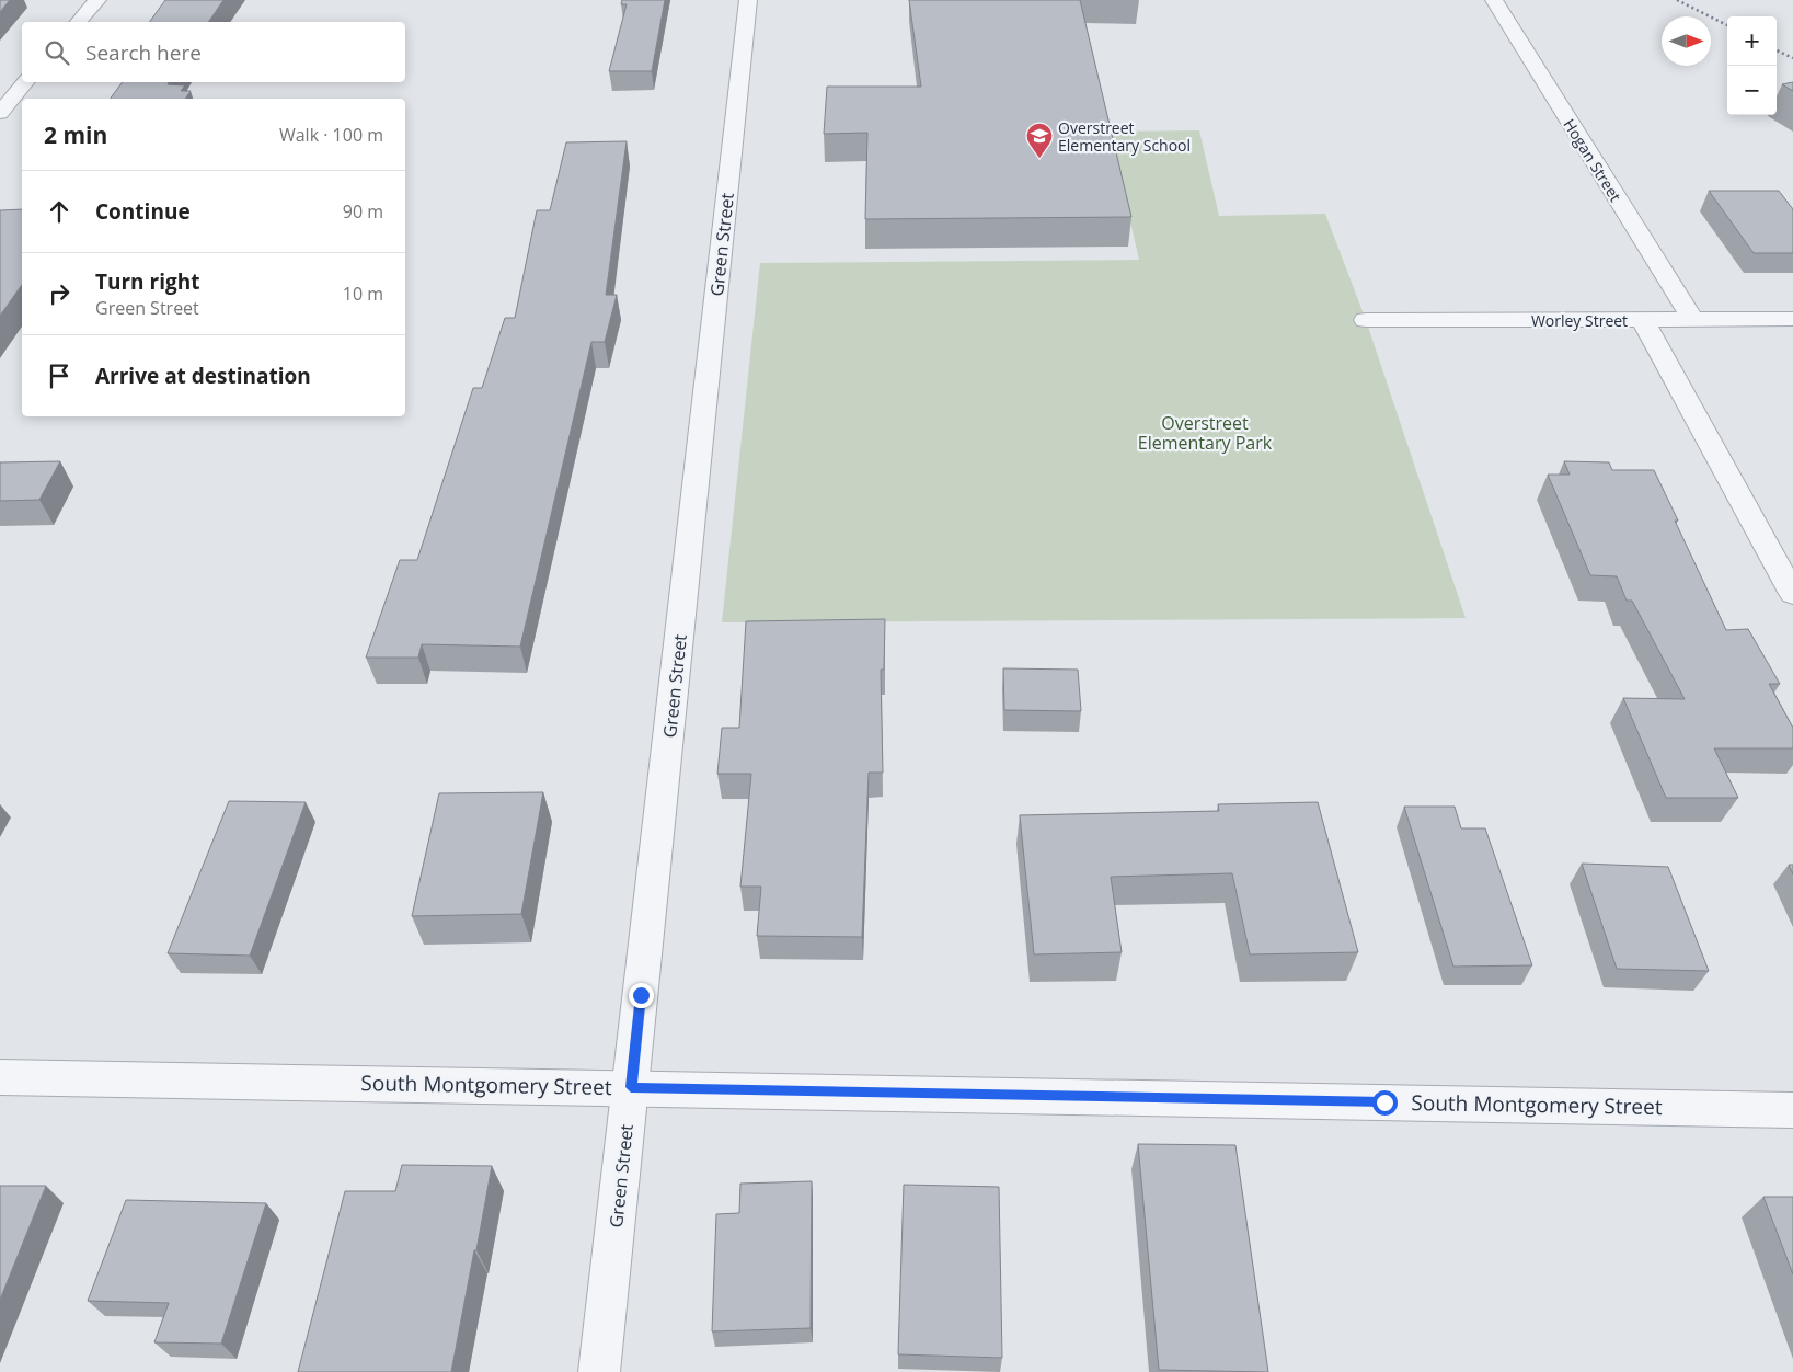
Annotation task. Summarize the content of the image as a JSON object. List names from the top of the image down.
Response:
{
  "streets": {
    "street": [
      "Hogan Street",
      "Green Street",
      "Worley Street",
      "South Montgomery Street"
    ]
  },
  "crossings": [
    ["Hogan Street", "Worley Street"],
    ["Green Street", "South Montgomery Street"]
  ],
  "parks": ["Overstreet Elementary Park"],
  "places": {
    "school or university": ["Overstreet Elementary School"]
  },
  "north": "right",
  "page": {
    "map_buttons": ["+", "−"],
    "search": "Search here",
    "heading": ["2 min", "Walk · 100 m"],
    "list": [
      ["Continue", "90 m"],
      ["Turn right", "Green Street", "10 m"],
      "Arrive at destination"
    ]
  }
}
